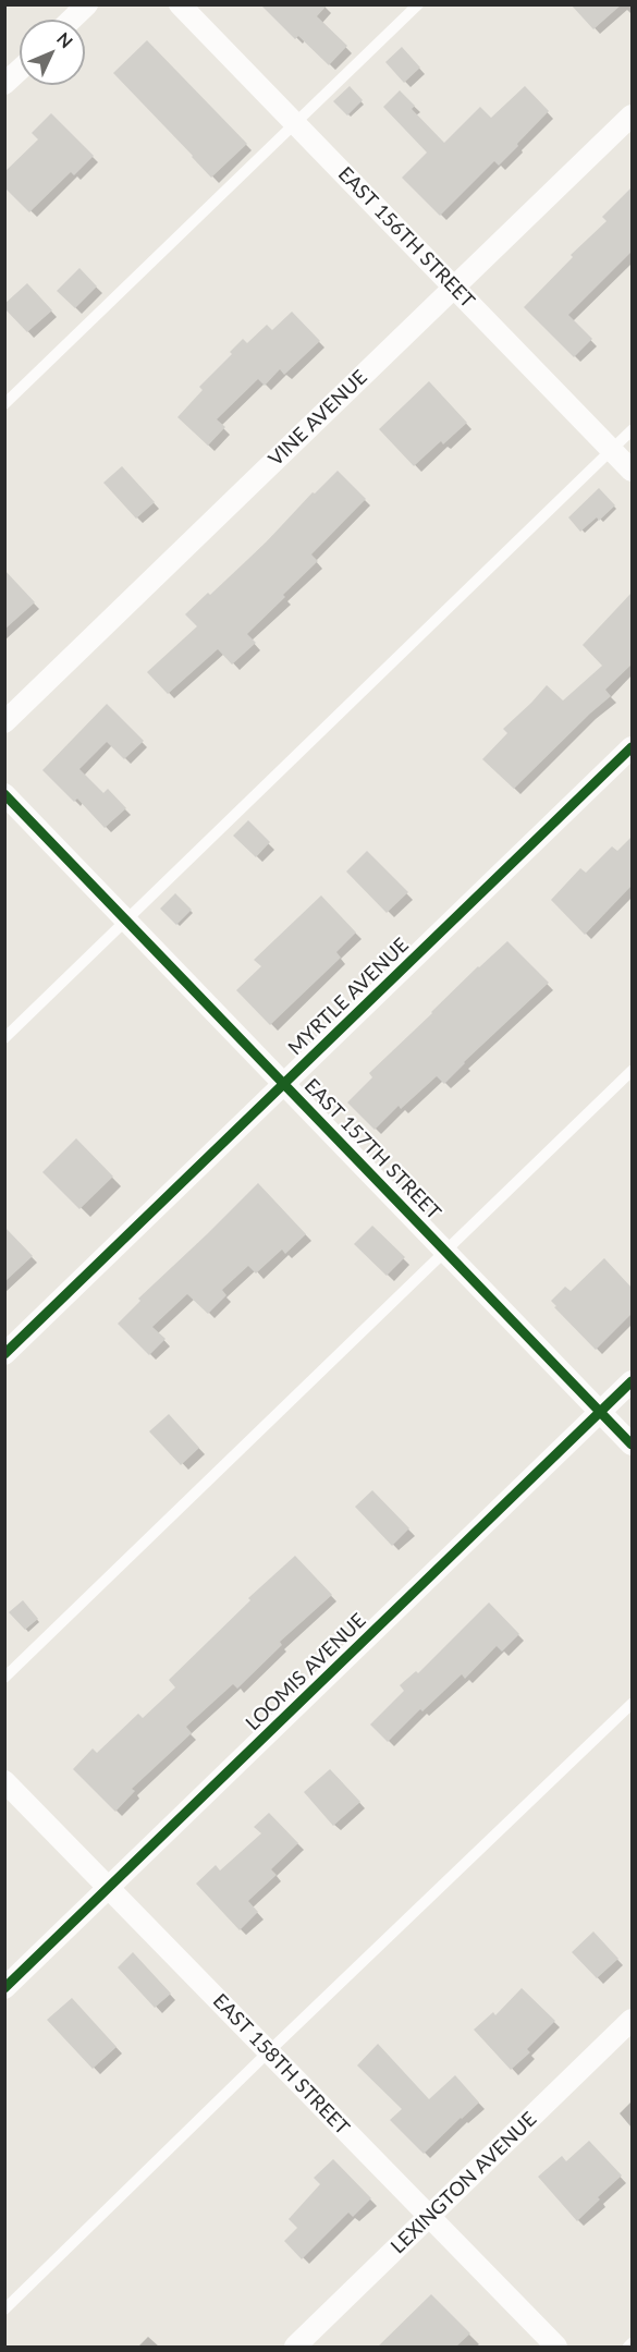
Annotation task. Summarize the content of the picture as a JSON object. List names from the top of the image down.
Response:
{
  "streets": {
    "street": [
      "EAST 156TH STREET",
      "VINE AVENUE",
      "MYRTLE AVENUE",
      "EAST 157TH STREET",
      "LOOMIS AVENUE",
      "EAST 158TH STREET",
      "LEXINGTON AVENUE"
    ]
  },
  "crossings": [
    ["EAST 156TH STREET", "VINE AVENUE"],
    ["MYRTLE AVENUE", "EAST 157TH STREET"],
    ["EAST 157TH STREET", "LOOMIS AVENUE"],
    ["LOOMIS AVENUE", "EAST 158TH STREET"],
    ["EAST 158TH STREET", "LEXINGTON AVENUE"]
  ],
  "north": "top right"
}
